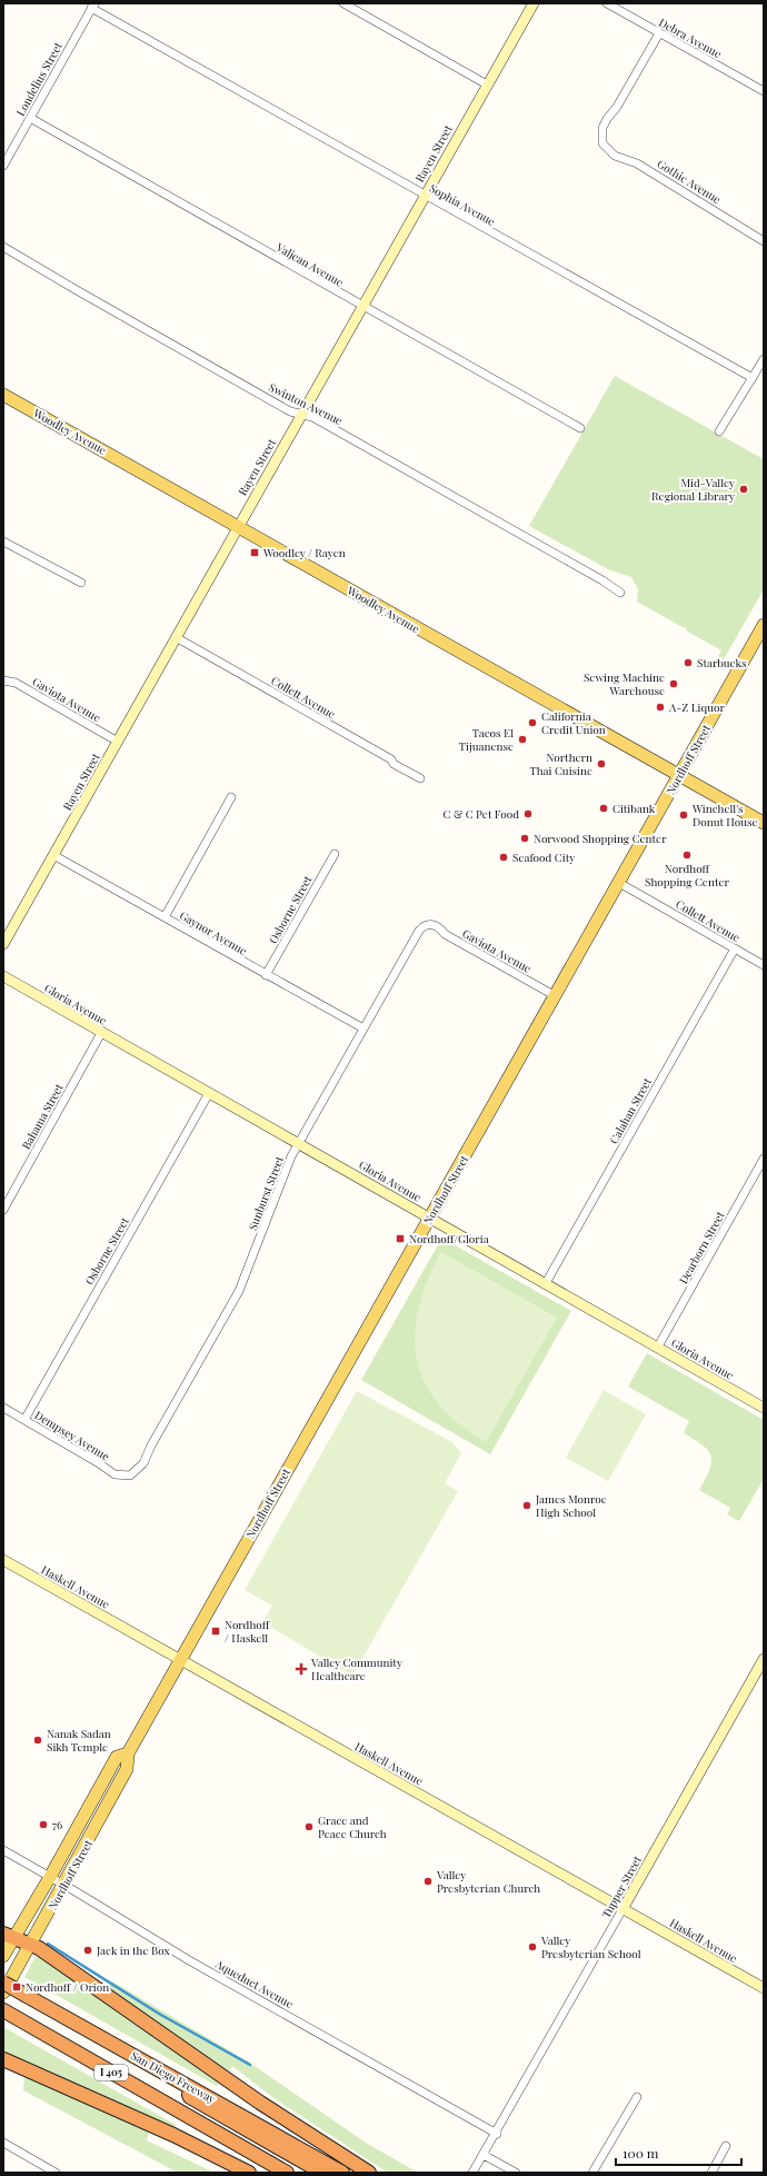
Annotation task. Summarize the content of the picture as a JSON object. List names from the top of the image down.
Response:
{
  "streets": {
    "highway": ["I 405", "San Diego Freeway"],
    "main road": ["Woodley Avenue", "Nordhoff Street"],
    "street": [
      "Debra Avenue",
      "Londelius Street",
      "Rayen Street",
      "Gothic Avenue",
      "Sophia Avenue",
      "Valjean Avenue",
      "Swinton Avenue",
      "Collett Avenue",
      "Gaviota Avenue",
      "Osborne Street",
      "Gaynor Avenue",
      "Gloria Avenue",
      "Calahan Street",
      "Bahama Street",
      "Sunburst Street",
      "Dearborn Street",
      "Dempsey Avenue",
      "Haskell Avenue",
      "Tupper Street",
      "Aqueduct Avenue"
    ]
  },
  "crossings": [
    ["Debra Avenue", "Gothic Avenue"],
    ["Londelius Street", "Sophia Avenue"],
    ["Londelius Street", "Valjean Avenue"],
    ["Rayen Street", "Sophia Avenue"],
    ["Rayen Street", "Valjean Avenue"],
    ["Rayen Street", "Swinton Avenue"],
    ["Rayen Street", "Woodley Avenue"],
    ["Rayen Street", "Collett Avenue"],
    ["Rayen Street", "Gaviota Avenue"],
    ["Rayen Street", "Gaynor Avenue"],
    ["Woodley Avenue", "Nordhoff Street"],
    ["Collett Avenue", "Nordhoff Street"],
    ["Collett Avenue", "Calahan Street"],
    ["Gaviota Avenue", "Nordhoff Street"],
    ["Gaviota Avenue", "Sunburst Street"],
    ["Nordhoff Street", "Gloria Avenue"],
    ["Nordhoff Street", "Haskell Avenue"],
    ["Nordhoff Street", "Aqueduct Avenue"],
    ["Osborne Street", "Gaynor Avenue"],
    ["Osborne Street", "Gloria Avenue"],
    ["Osborne Street", "Dempsey Avenue"],
    ["Gaynor Avenue", "Sunburst Street"],
    ["Gloria Avenue", "Calahan Street"],
    ["Gloria Avenue", "Bahama Street"],
    ["Gloria Avenue", "Sunburst Street"],
    ["Gloria Avenue", "Dearborn Street"],
    ["Sunburst Street", "Dempsey Avenue"],
    ["Haskell Avenue", "Tupper Street"],
    ["Tupper Street", "Aqueduct Avenue"]
  ],
  "places": {
    "other": [
      "Mid-Valley Regional Library",
      "Starbucks",
      "Sewing Machine Warehouse",
      "A-Z Liquor",
      "California Credit Union",
      "Tacos El Tijuanense",
      "Northern Thai Cuisine",
      "Citibank",
      "C & C Pet Food",
      "Winchell's Donut House",
      "Norwood Shopping Center",
      "Nordhoff Shopping Center",
      "Seafood City",
      "James Monroe High School",
      "Nanak Sadan Sikh Temple",
      "76",
      "Grace and Peace Church",
      "Valley Presbyterian Church",
      "Valley Presbyterian School",
      "Jack in the Box"
    ],
    "transit": [
      "Woodley / Rayen",
      "Nordhoff/Gloria",
      "Nordhoff / Haskell",
      "Nordhoff / Orion"
    ],
    "health": ["Valley Community Healthcare"]
  },
  "scale_bar": "100 m"
}
